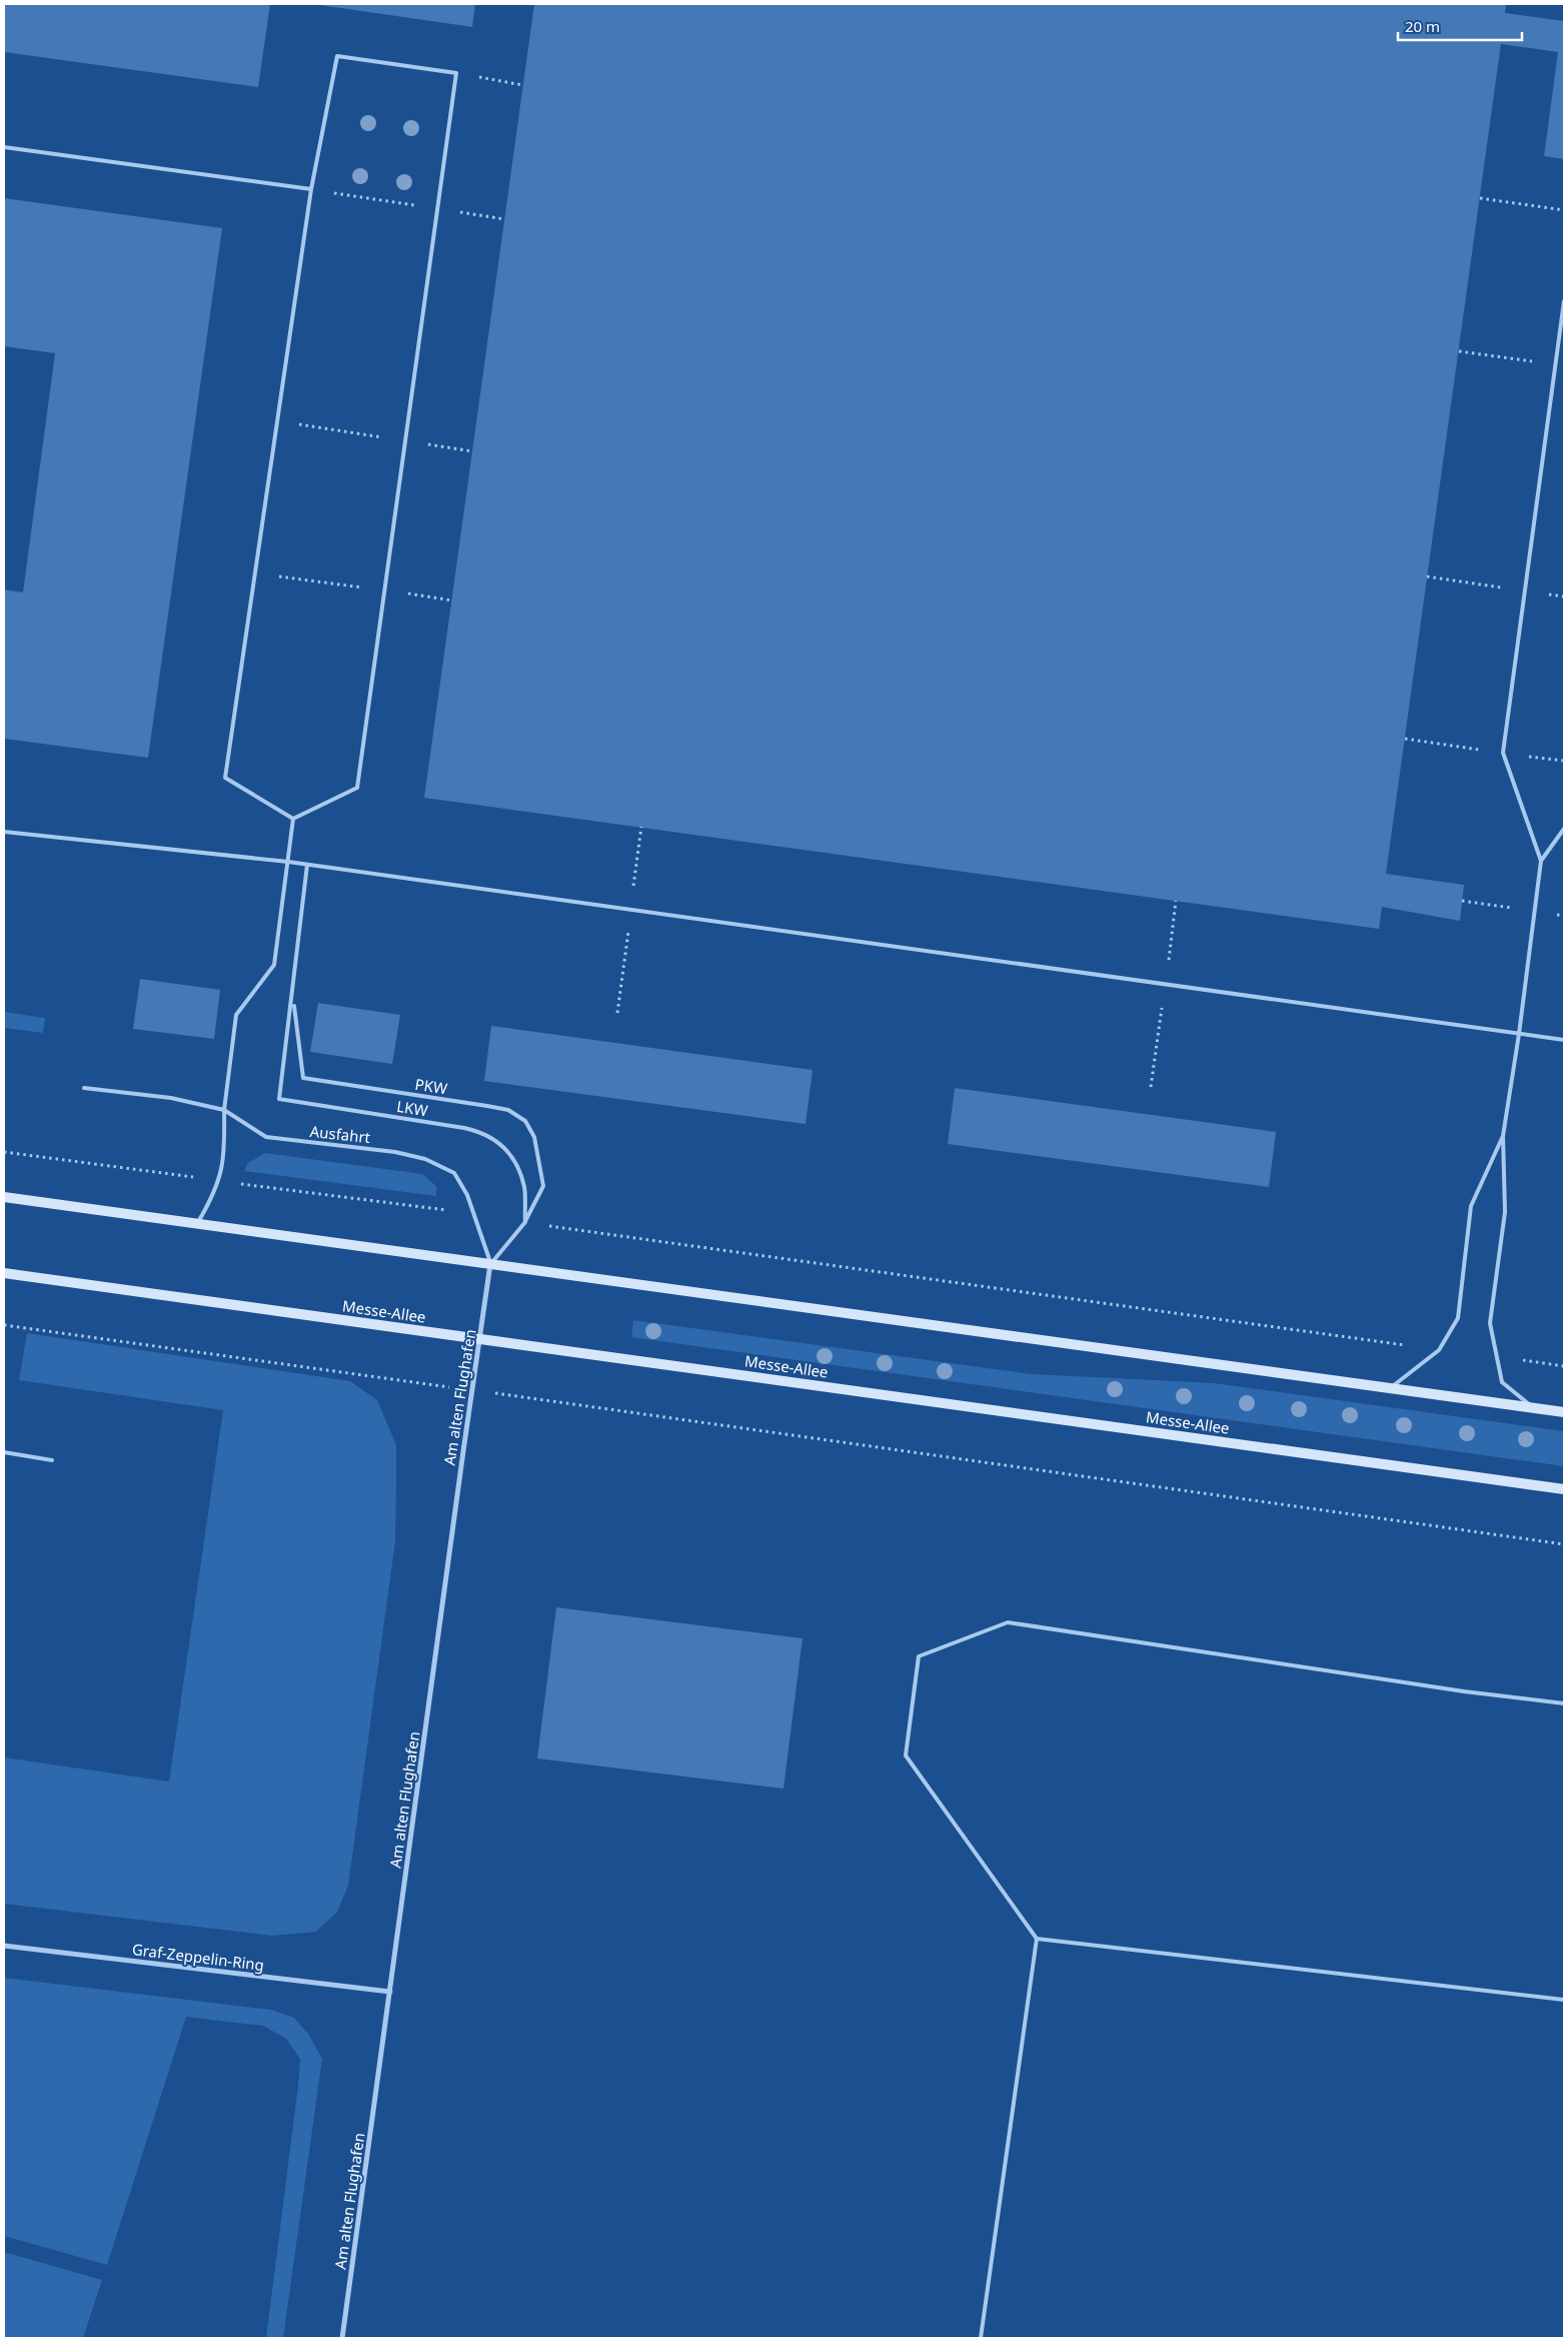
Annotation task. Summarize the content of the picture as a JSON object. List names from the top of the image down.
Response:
{
  "streets": {
    "main road": ["Messe-Allee"],
    "street": ["Am alten Flughafen", "Graf-Zeppelin-Ring"],
    "lane": ["PKW", "LKW", "Ausfahrt"]
  },
  "crossings": [
    ["PKW", "LKW"],
    ["Ausfahrt", "Am alten Flughafen"],
    ["Messe-Allee", "Am alten Flughafen"],
    ["Am alten Flughafen", "Graf-Zeppelin-Ring"]
  ],
  "scale_bar": "20 m"
}
